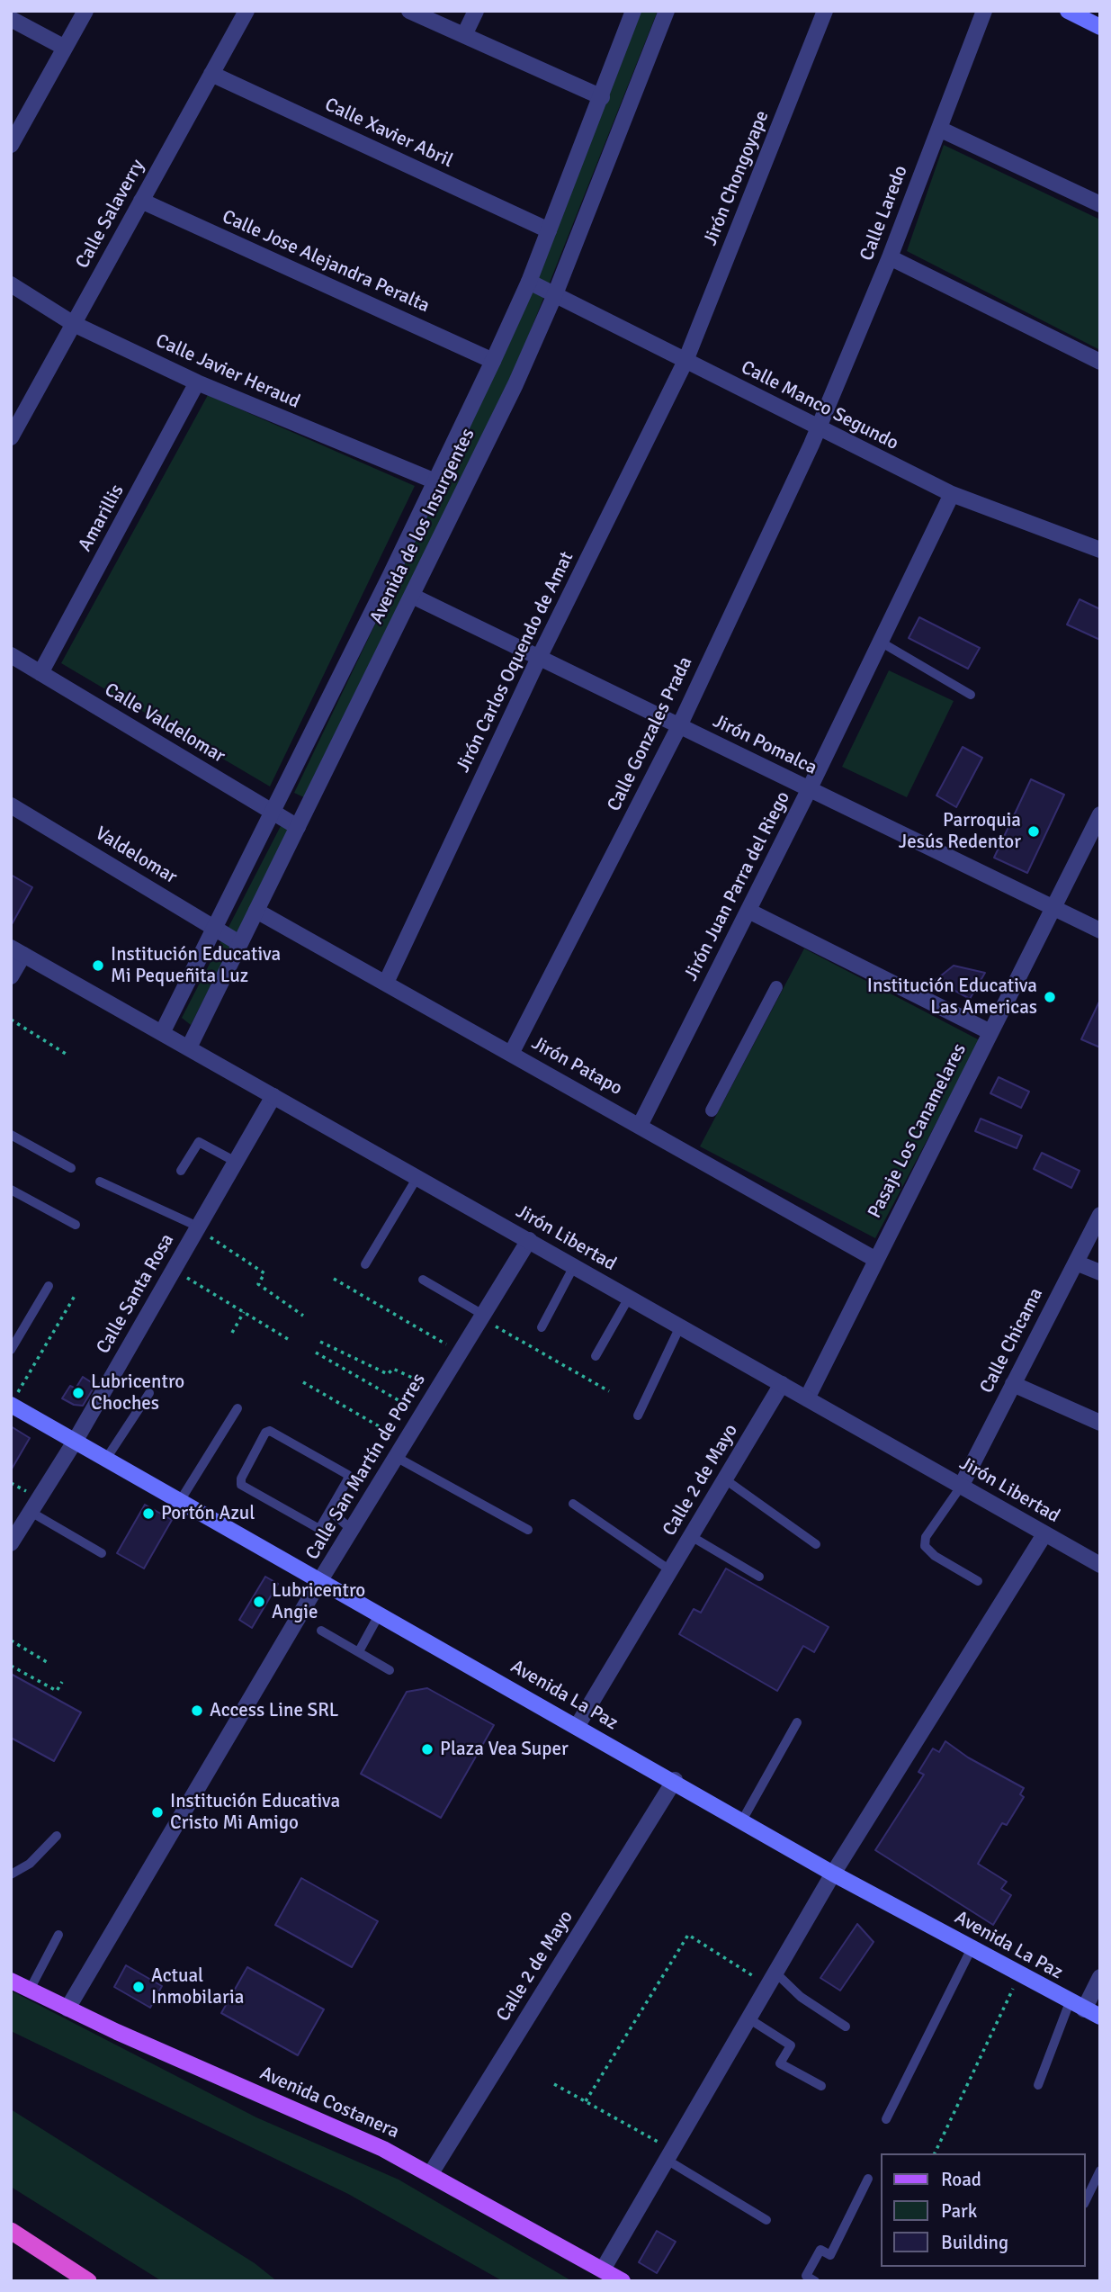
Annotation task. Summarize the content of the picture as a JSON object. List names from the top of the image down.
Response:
{
  "streets": {
    "main road": ["Avenida La Paz", "Avenida Costanera"],
    "street": [
      "Calle Xavier Abril",
      "Jirón Chongoyape",
      "Calle Laredo",
      "Calle Salaverry",
      "Calle Jose Alejandra Peralta",
      "Calle Javier Heraud",
      "Calle Manco Segundo",
      "Amarillis",
      "Avenida de los Insurgentes",
      "Jirón Carlos Oquendo de Amat",
      "Calle Valdelomar",
      "Calle Gonzales Prada",
      "Jirón Pomalca",
      "Valdelomar",
      "Jirón Juan Parra del Riego",
      "Jirón Patapo",
      "Pasaje Los Canamelares",
      "Jirón Libertad",
      "Calle Santa Rosa",
      "Calle Chicama",
      "Calle San Martín de Porres",
      "Calle 2 de Mayo"
    ]
  },
  "crossings": [
    ["Calle Xavier Abril", "Calle Salaverry"],
    ["Calle Xavier Abril", "Avenida de los Insurgentes"],
    ["Jirón Chongoyape", "Calle Manco Segundo"],
    ["Jirón Chongoyape", "Jirón Carlos Oquendo de Amat"],
    ["Calle Laredo", "Calle Manco Segundo"],
    ["Calle Laredo", "Calle Gonzales Prada"],
    ["Calle Salaverry", "Calle Jose Alejandra Peralta"],
    ["Calle Salaverry", "Calle Javier Heraud"],
    ["Calle Jose Alejandra Peralta", "Avenida de los Insurgentes"],
    ["Calle Javier Heraud", "Amarillis"],
    ["Calle Javier Heraud", "Avenida de los Insurgentes"],
    ["Calle Manco Segundo", "Avenida de los Insurgentes"],
    ["Calle Manco Segundo", "Jirón Carlos Oquendo de Amat"],
    ["Calle Manco Segundo", "Calle Gonzales Prada"],
    ["Calle Manco Segundo", "Jirón Juan Parra del Riego"],
    ["Amarillis", "Calle Valdelomar"],
    ["Avenida de los Insurgentes", "Calle Valdelomar"],
    ["Avenida de los Insurgentes", "Jirón Pomalca"],
    ["Avenida de los Insurgentes", "Valdelomar"],
    ["Avenida de los Insurgentes", "Jirón Patapo"],
    ["Avenida de los Insurgentes", "Jirón Libertad"],
    ["Jirón Carlos Oquendo de Amat", "Jirón Pomalca"],
    ["Jirón Carlos Oquendo de Amat", "Jirón Patapo"],
    ["Calle Gonzales Prada", "Jirón Pomalca"],
    ["Calle Gonzales Prada", "Jirón Patapo"],
    ["Jirón Pomalca", "Jirón Juan Parra del Riego"],
    ["Jirón Pomalca", "Pasaje Los Canamelares"],
    ["Jirón Juan Parra del Riego", "Jirón Patapo"],
    ["Jirón Patapo", "Pasaje Los Canamelares"],
    ["Pasaje Los Canamelares", "Jirón Libertad"],
    ["Jirón Libertad", "Calle Santa Rosa"],
    ["Jirón Libertad", "Calle Chicama"],
    ["Jirón Libertad", "Calle San Martín de Porres"],
    ["Jirón Libertad", "Calle 2 de Mayo"],
    ["Calle Santa Rosa", "Avenida La Paz"],
    ["Calle San Martín de Porres", "Avenida La Paz"],
    ["Calle San Martín de Porres", "Avenida Costanera"],
    ["Calle 2 de Mayo", "Avenida La Paz"],
    ["Calle 2 de Mayo", "Avenida Costanera"]
  ],
  "places": [
    "Parroquia Jesús Redentor",
    "Institución Educativa Mi Pequeñita Luz",
    "Institución Educativa Las Americas",
    "Lubricentro Choches",
    "Portón Azul",
    "Lubricentro Angie",
    "Access Line SRL",
    "Plaza Vea Super",
    "Institución Educativa Cristo Mi Amigo",
    "Actual Inmobilaria"
  ],
  "legend": ["Road", "Park", "Building"]
}
